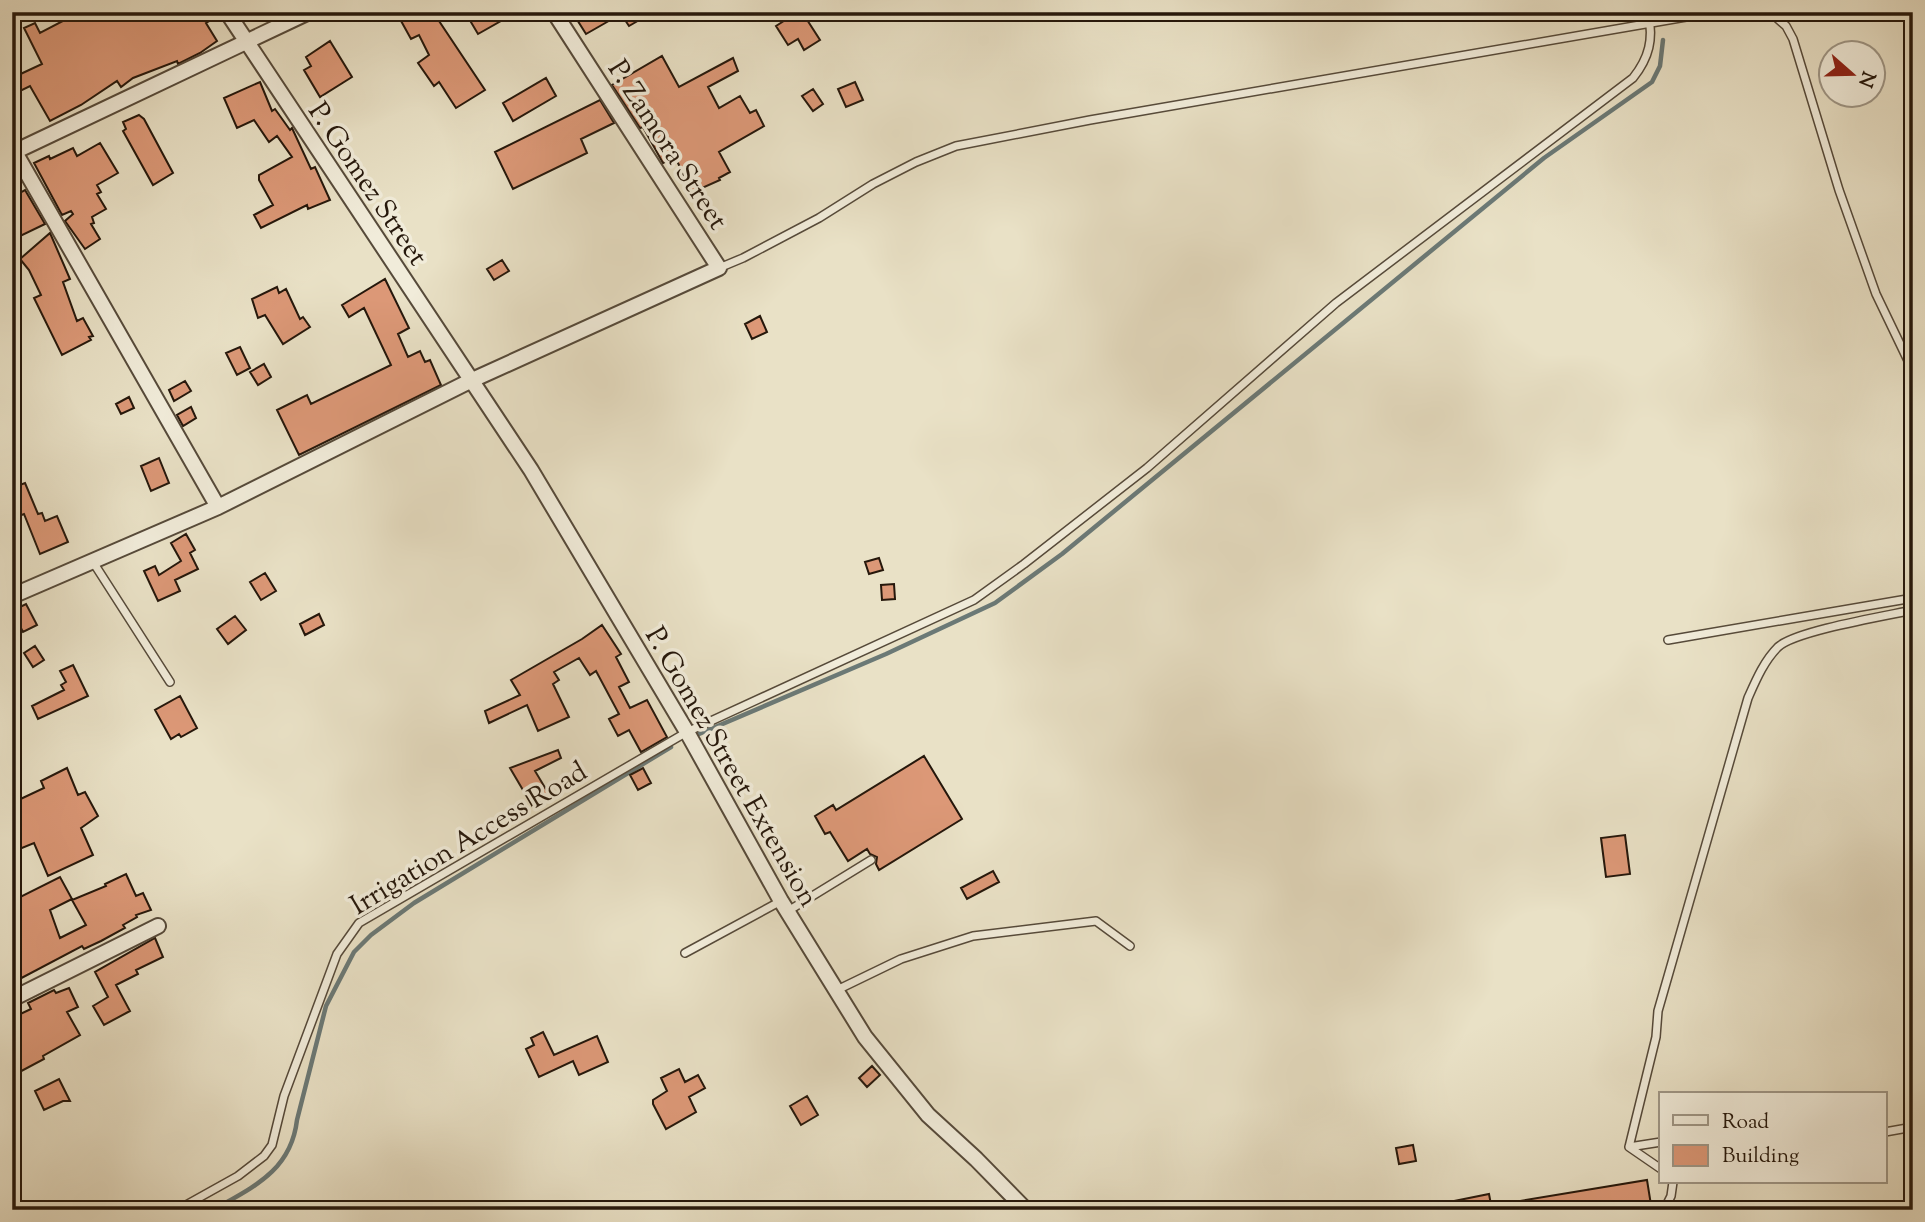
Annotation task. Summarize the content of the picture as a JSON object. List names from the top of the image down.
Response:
{
  "streets": {
    "street": ["P. Zamora Street", "P. Gomez Street", "P. Gomez Street Extension"],
    "lane": ["Irrigation Access Road"]
  },
  "crossings": [
    ["P. Gomez Street", "P. Gomez Street Extension"],
    ["P. Gomez Street Extension", "Irrigation Access Road"]
  ],
  "legend": ["Road", "Building"],
  "north": "right"
}
